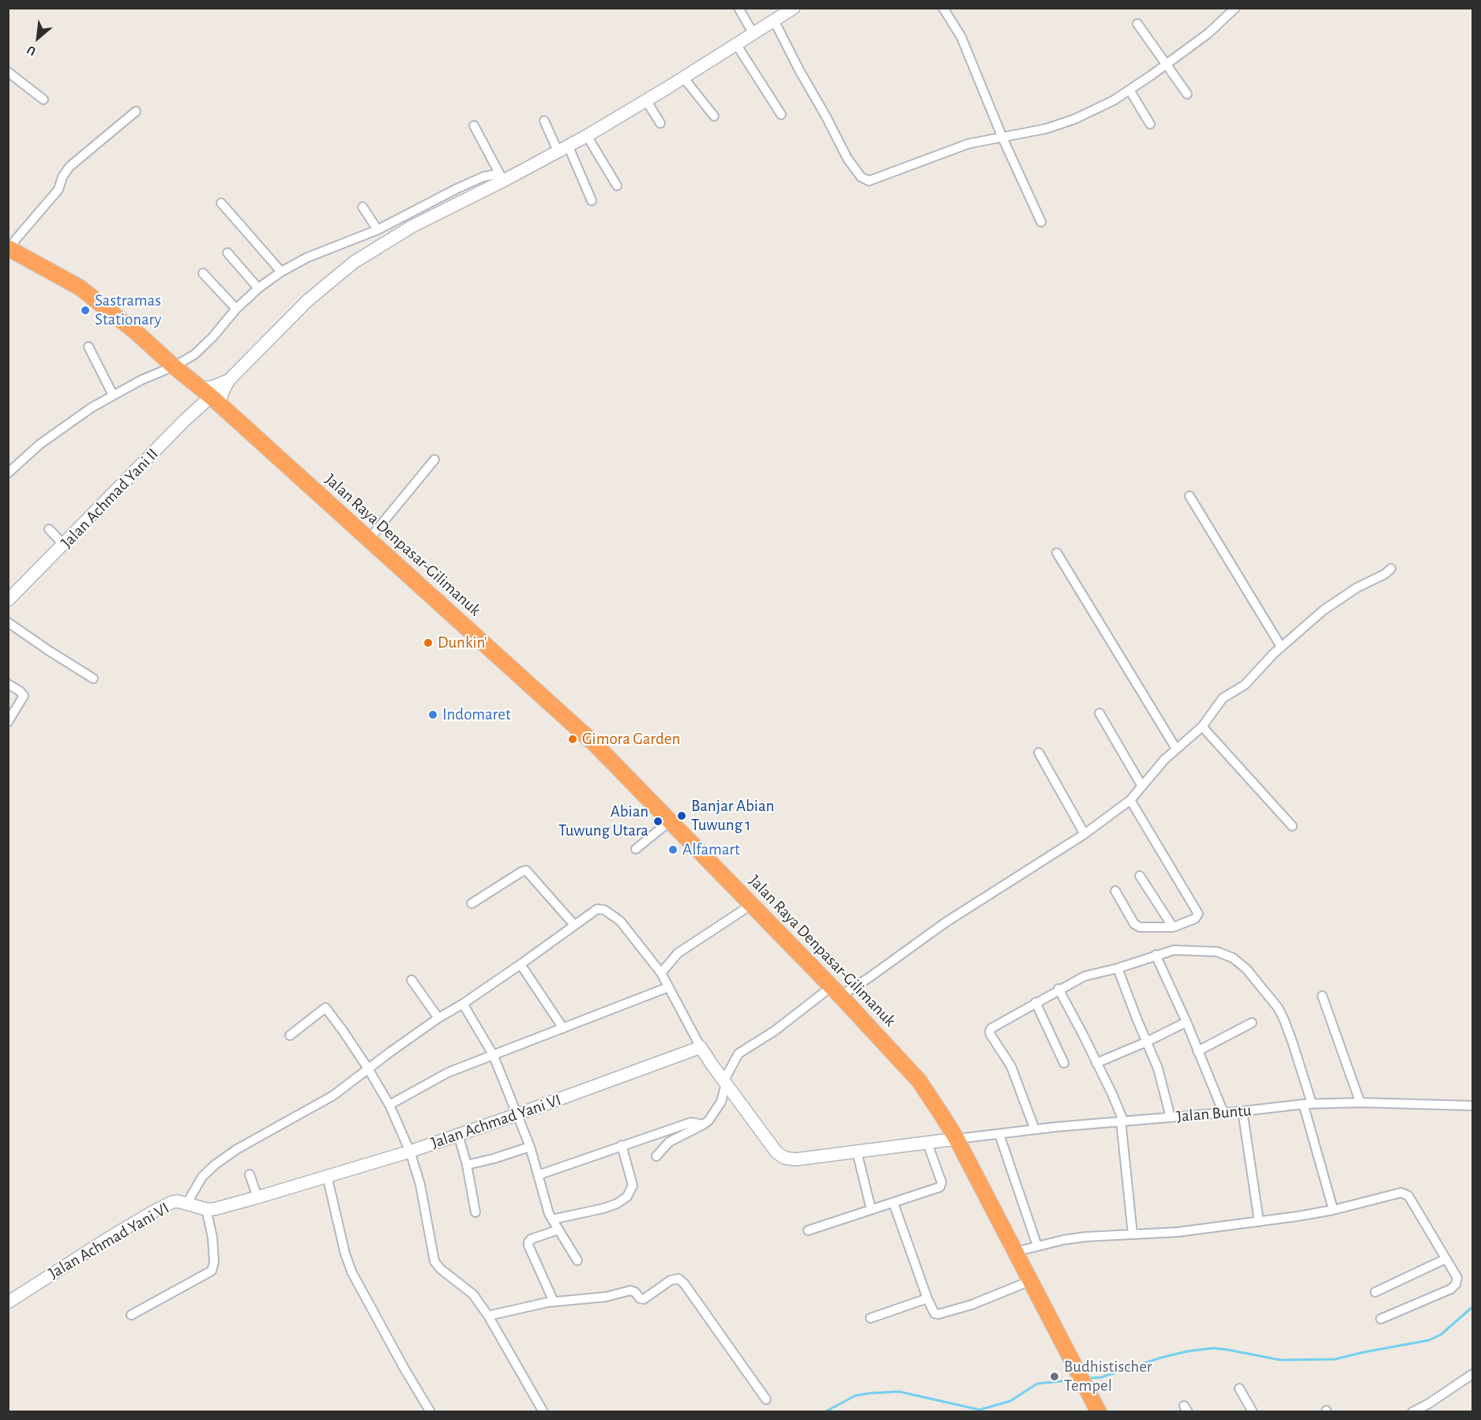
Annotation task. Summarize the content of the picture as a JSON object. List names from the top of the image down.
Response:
{
  "streets": {
    "highway": ["Jalan Raya Denpasar-Gilimanuk"],
    "street": ["Jalan Achmad Yani II", "Jalan Buntu", "Jalan Achmad Yani VI"]
  },
  "crossings": [
    ["Jalan Achmad Yani II", "Jalan Raya Denpasar-Gilimanuk"],
    ["Jalan Raya Denpasar-Gilimanuk", "Jalan Buntu"]
  ],
  "places": [
    "Sastramas Stationary",
    "Dunkin'",
    "Indomaret",
    "Gimora Garden",
    "Banjar Abian Tuwung 1",
    "Abian Tuwung Utara",
    "Alfamart",
    "Budhistischer Tempel"
  ],
  "north": "bottom left"
}
